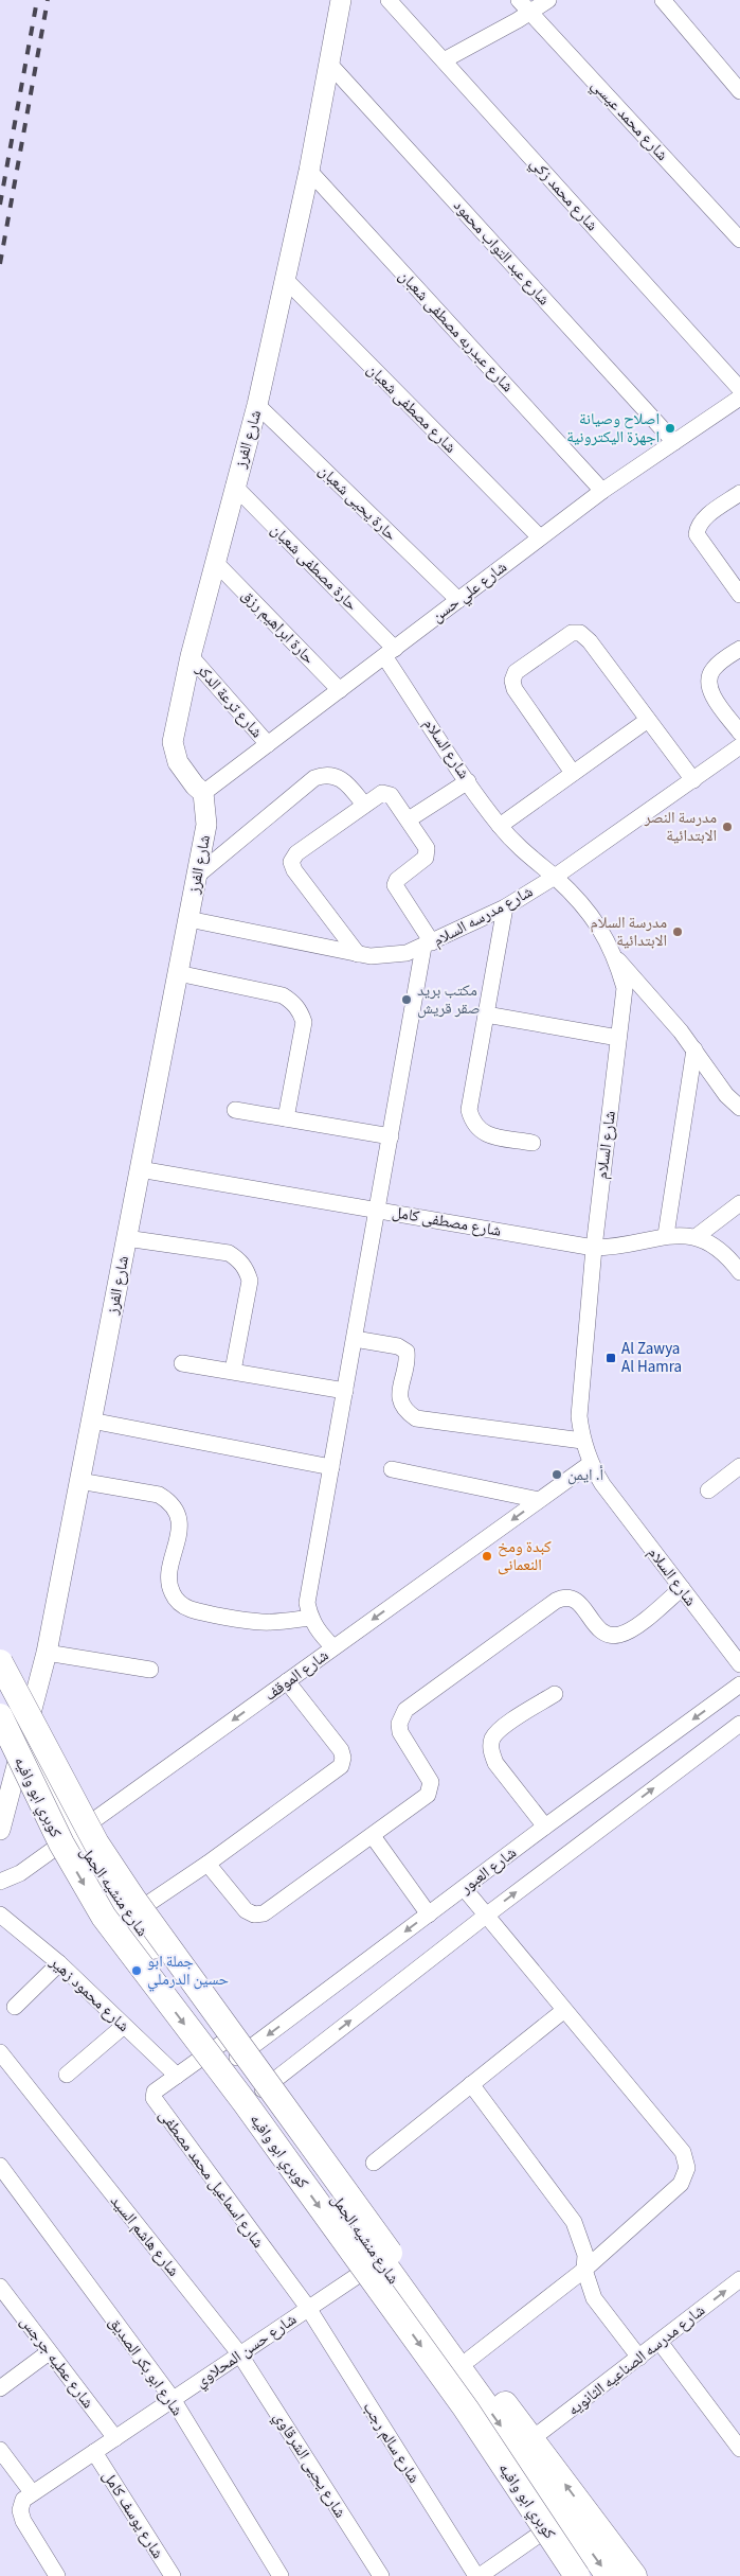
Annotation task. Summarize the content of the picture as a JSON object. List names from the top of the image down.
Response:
{
  "streets": {
    "main road": ["كوبري ابو وافيه", "شارع منشيه الجمل"],
    "street": [
      "شارع محمد عيسي",
      "شارع محمد زكي",
      "شارع عبد التواب محمود",
      "شارع عبدربه مصطفى شعبان",
      "شارع مصطفى شعبان",
      "شارع الفرز",
      "حارة يحيى شعبان",
      "حارة مصطفى شعبان",
      "شارع علي حسن",
      "حارة ابراهيم رزق",
      "شارع ترعة الدكر",
      "شارع السلام",
      "شارع مدرسه السلام",
      "شارع مصطفى كامل",
      "شارع الموقف",
      "شارع العبور",
      "شارع محمود زهير",
      "شارع اسماعيل محمد مصطفى",
      "شارع هاشم السيد",
      "شارع حسن المحلاوي",
      "شارع مدرسه الصناعيه الثانويه",
      "شارع عطيه جرجس",
      "شارع ابو بكر الصديق",
      "شارع سالم رجب",
      "شارع يحيى الشرقاوي",
      "شارع يوسف كامل"
    ]
  },
  "crossings": [
    ["شارع عبد التواب محمود", "شارع الفرز"],
    ["شارع عبد التواب محمود", "شارع علي حسن"],
    ["شارع عبدربه مصطفى شعبان", "شارع الفرز"],
    ["شارع عبدربه مصطفى شعبان", "شارع علي حسن"],
    ["شارع مصطفى شعبان", "شارع الفرز"],
    ["شارع مصطفى شعبان", "شارع علي حسن"],
    ["شارع الفرز", "حارة يحيى شعبان"],
    ["شارع الفرز", "حارة مصطفى شعبان"],
    ["شارع الفرز", "شارع علي حسن"],
    ["شارع الفرز", "حارة ابراهيم رزق"],
    ["شارع الفرز", "شارع ترعة الدكر"],
    ["شارع الفرز", "شارع مدرسه السلام"],
    ["شارع الفرز", "شارع مصطفى كامل"],
    ["شارع الفرز", "شارع منشيه الجمل"],
    ["حارة يحيى شعبان", "شارع علي حسن"],
    ["حارة مصطفى شعبان", "شارع علي حسن"],
    ["حارة مصطفى شعبان", "شارع السلام"],
    ["شارع علي حسن", "حارة ابراهيم رزق"],
    ["شارع علي حسن", "شارع ترعة الدكر"],
    ["شارع علي حسن", "شارع السلام"],
    ["شارع السلام", "شارع مدرسه السلام"],
    ["شارع السلام", "شارع مصطفى كامل"],
    ["شارع السلام", "شارع الموقف"],
    ["شارع الموقف", "شارع منشيه الجمل"],
    ["كوبري ابو وافيه", "شارع منشيه الجمل"],
    ["كوبري ابو وافيه", "شارع حسن المحلاوي"],
    ["شارع العبور", "شارع منشيه الجمل"],
    ["شارع العبور", "شارع اسماعيل محمد مصطفى"],
    ["شارع منشيه الجمل", "شارع اسماعيل محمد مصطفى"],
    ["شارع منشيه الجمل", "شارع حسن المحلاوي"],
    ["شارع منشيه الجمل", "شارع مدرسه الصناعيه الثانويه"],
    ["شارع محمود زهير", "شارع اسماعيل محمد مصطفى"],
    ["شارع اسماعيل محمد مصطفى", "شارع حسن المحلاوي"],
    ["شارع اسماعيل محمد مصطفى", "شارع سالم رجب"],
    ["شارع هاشم السيد", "شارع حسن المحلاوي"],
    ["شارع هاشم السيد", "شارع يحيى الشرقاوي"],
    ["شارع حسن المحلاوي", "شارع عطيه جرجس"],
    ["شارع حسن المحلاوي", "شارع ابو بكر الصديق"],
    ["شارع حسن المحلاوي", "شارع سالم رجب"],
    ["شارع حسن المحلاوي", "شارع يحيى الشرقاوي"],
    ["شارع حسن المحلاوي", "شارع يوسف كامل"]
  ],
  "one_way": ["شارع الموقف", "شارع مدرسه الصناعيه الثانويه"],
  "places": {
    "other": [
      "اصلاح وصيانة اجهزة اليكترونية",
      "مدرسة النصر الابتدائية",
      "مدرسة السلام الابتدائية",
      "مكتب بريد صقر قريش",
      "أ. ايمن",
      "كبدة ومخ النعمانى",
      "جملة ابو حسين الدرملي"
    ],
    "transit": ["Al Zawya Al Hamra"]
  }
}
